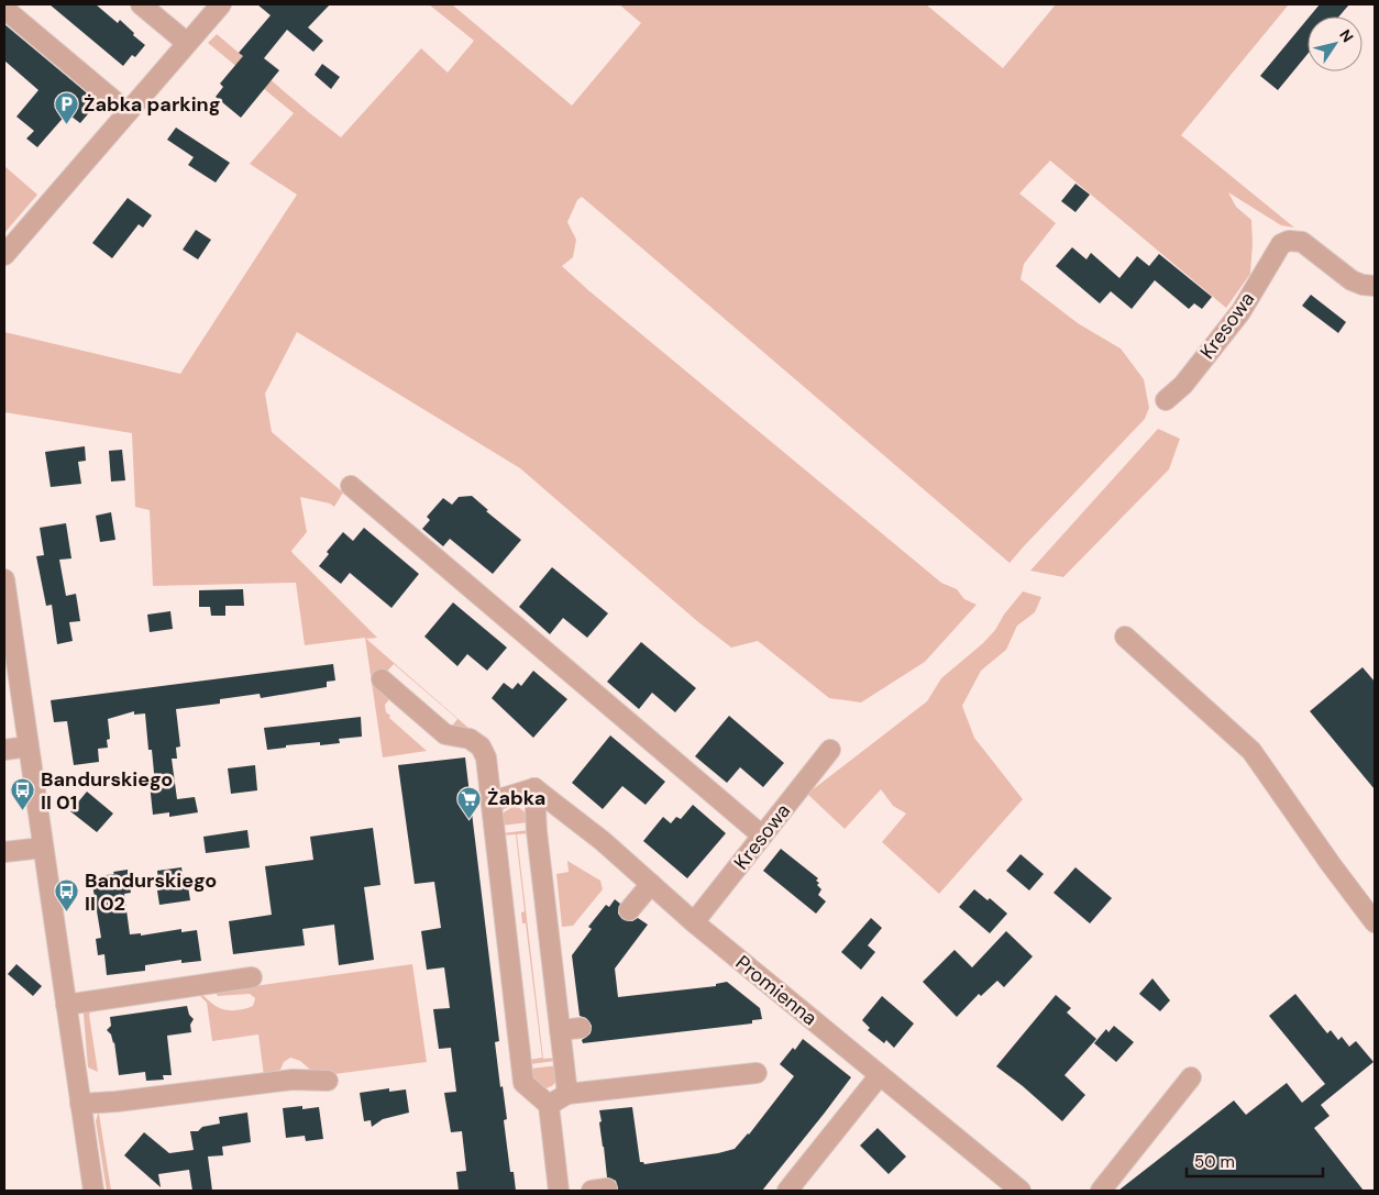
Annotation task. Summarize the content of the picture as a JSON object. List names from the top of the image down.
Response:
{
  "streets": {
    "street": ["Kresowa", "Promienna"]
  },
  "crossings": [
    ["Kresowa", "Promienna"]
  ],
  "places": {
    "parking": ["Żabka parking"],
    "bus stop": ["Bandurskiego II 01", "Bandurskiego II 02"],
    "supermarket": ["Żabka"]
  },
  "scale_bar": "50 m",
  "north": "top right"
}
